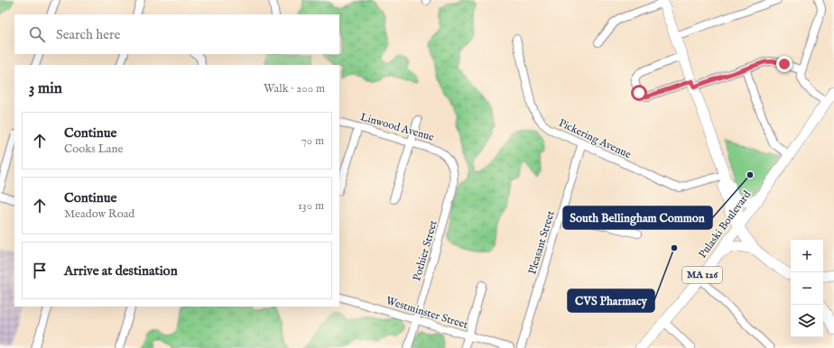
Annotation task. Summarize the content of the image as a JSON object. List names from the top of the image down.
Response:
{
  "streets": {
    "main road": ["Pulaski Boulevard", "MA 126"],
    "street": [
      "Linwood Avenue",
      "Pickering Avenue",
      "Pleasant Street",
      "Pothier Street",
      "Westminster Street"
    ]
  },
  "crossings": [
    ["Linwood Avenue", "Pothier Street"],
    ["Pickering Avenue", "Pleasant Street"],
    ["Pothier Street", "Westminster Street"]
  ],
  "places": ["South Bellingham Common", "CVS Pharmacy"],
  "page": {
    "search": "Search here",
    "heading": ["3 min", "Walk · 200 m"],
    "list": [
      ["Continue", "Cooks Lane", "70 m"],
      ["Continue", "Meadow Road", "130 m"],
      "Arrive at destination"
    ],
    "map_buttons": ["+", "−"]
  }
}
